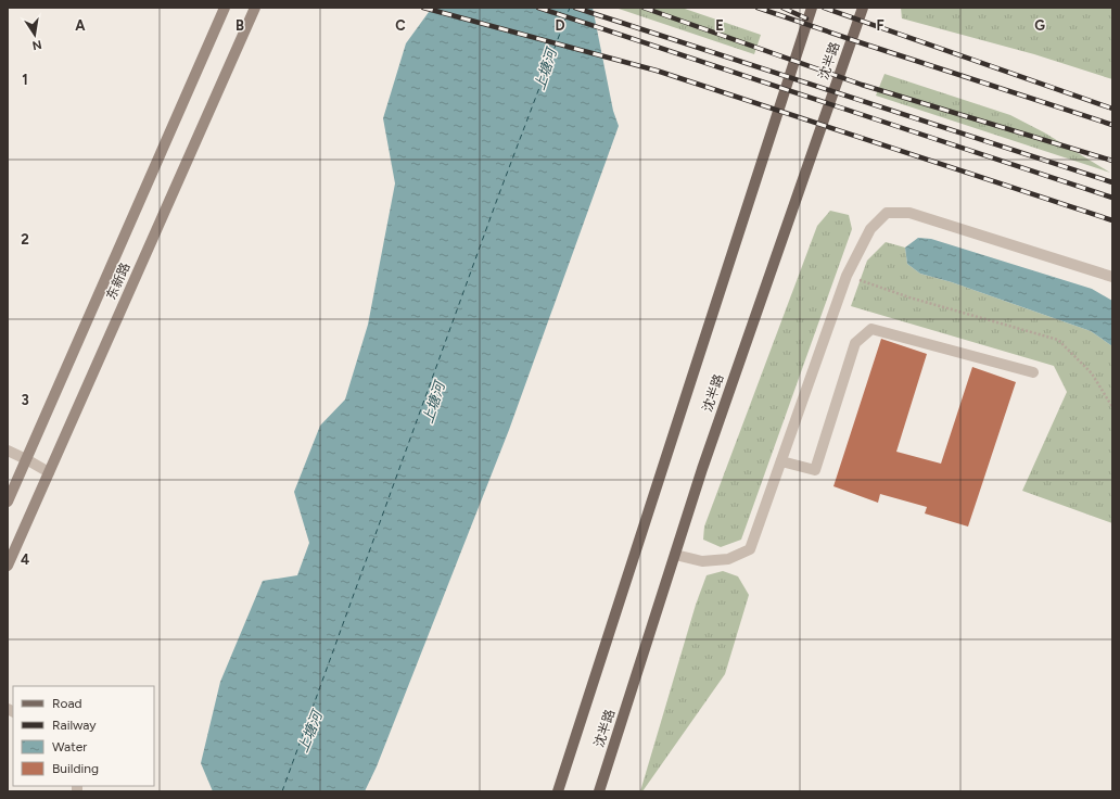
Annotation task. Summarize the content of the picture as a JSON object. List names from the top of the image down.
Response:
{
  "streets": {
    "main road": ["沈半路", "东新路"]
  },
  "water": ["上塘河"],
  "legend": [
    "Road",
    "Railway",
    "Water",
    "Building"
  ],
  "north": "bottom",
  "grid": {
    "columns": [
      "A",
      "B",
      "C",
      "D",
      "E",
      "F",
      "G"
    ],
    "rows": [
      "1",
      "2",
      "3",
      "4"
    ]
  }
}
